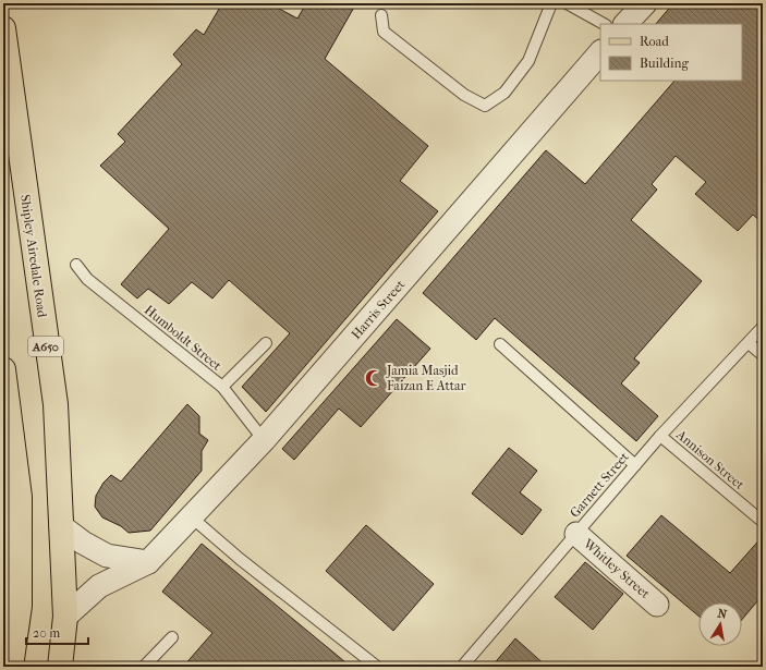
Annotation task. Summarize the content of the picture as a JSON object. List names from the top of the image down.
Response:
{
  "streets": {
    "main road": ["Shipley Airedale Road", "A650"],
    "street": ["Harris Street", "Whitley Street"],
    "lane": ["Humboldt Street", "Annison Street", "Garnett Street"]
  },
  "crossings": [
    ["Shipley Airedale Road", "Harris Street"],
    ["Harris Street", "Humboldt Street"],
    ["Annison Street", "Garnett Street"],
    ["Garnett Street", "Whitley Street"]
  ],
  "places": {
    "mosque": ["Jamia Masjid Faizan E Attar"]
  },
  "legend": ["Road", "Building"],
  "scale_bar": "20 m",
  "north": "top"
}
